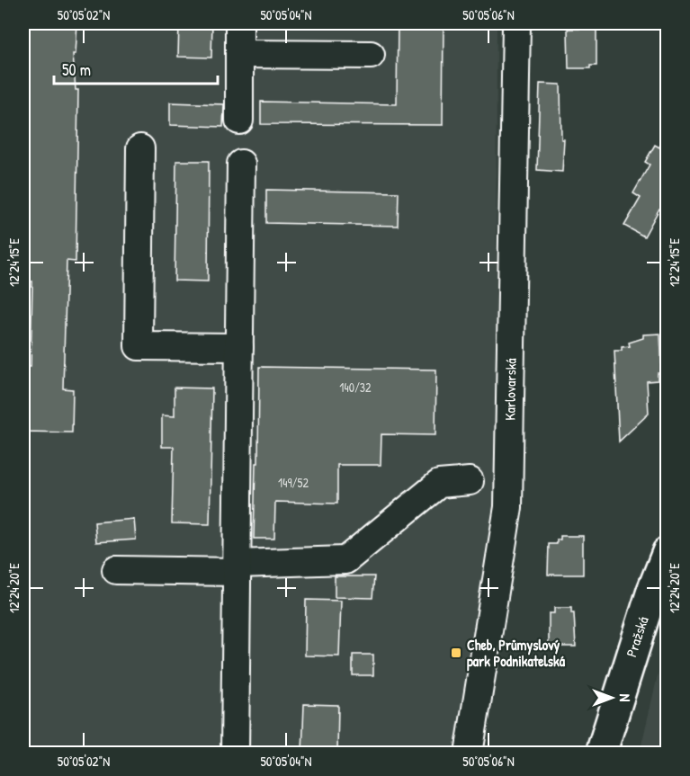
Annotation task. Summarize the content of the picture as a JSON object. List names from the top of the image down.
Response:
{
  "streets": {
    "main road": ["Pražská"],
    "street": ["Karlovarská"]
  },
  "places": {
    "transit": ["Cheb, Průmyslový park Podnikatelská"]
  },
  "house_numbers": ["140/32", "149/52"],
  "scale_bar": "50 m",
  "north": "right",
  "coordinates": [
    "50°05'02\"N",
    "50°05'04\"N",
    "50°05'06\"N",
    "12°24'15\"E",
    "12°24'20\"E"
  ]
}
